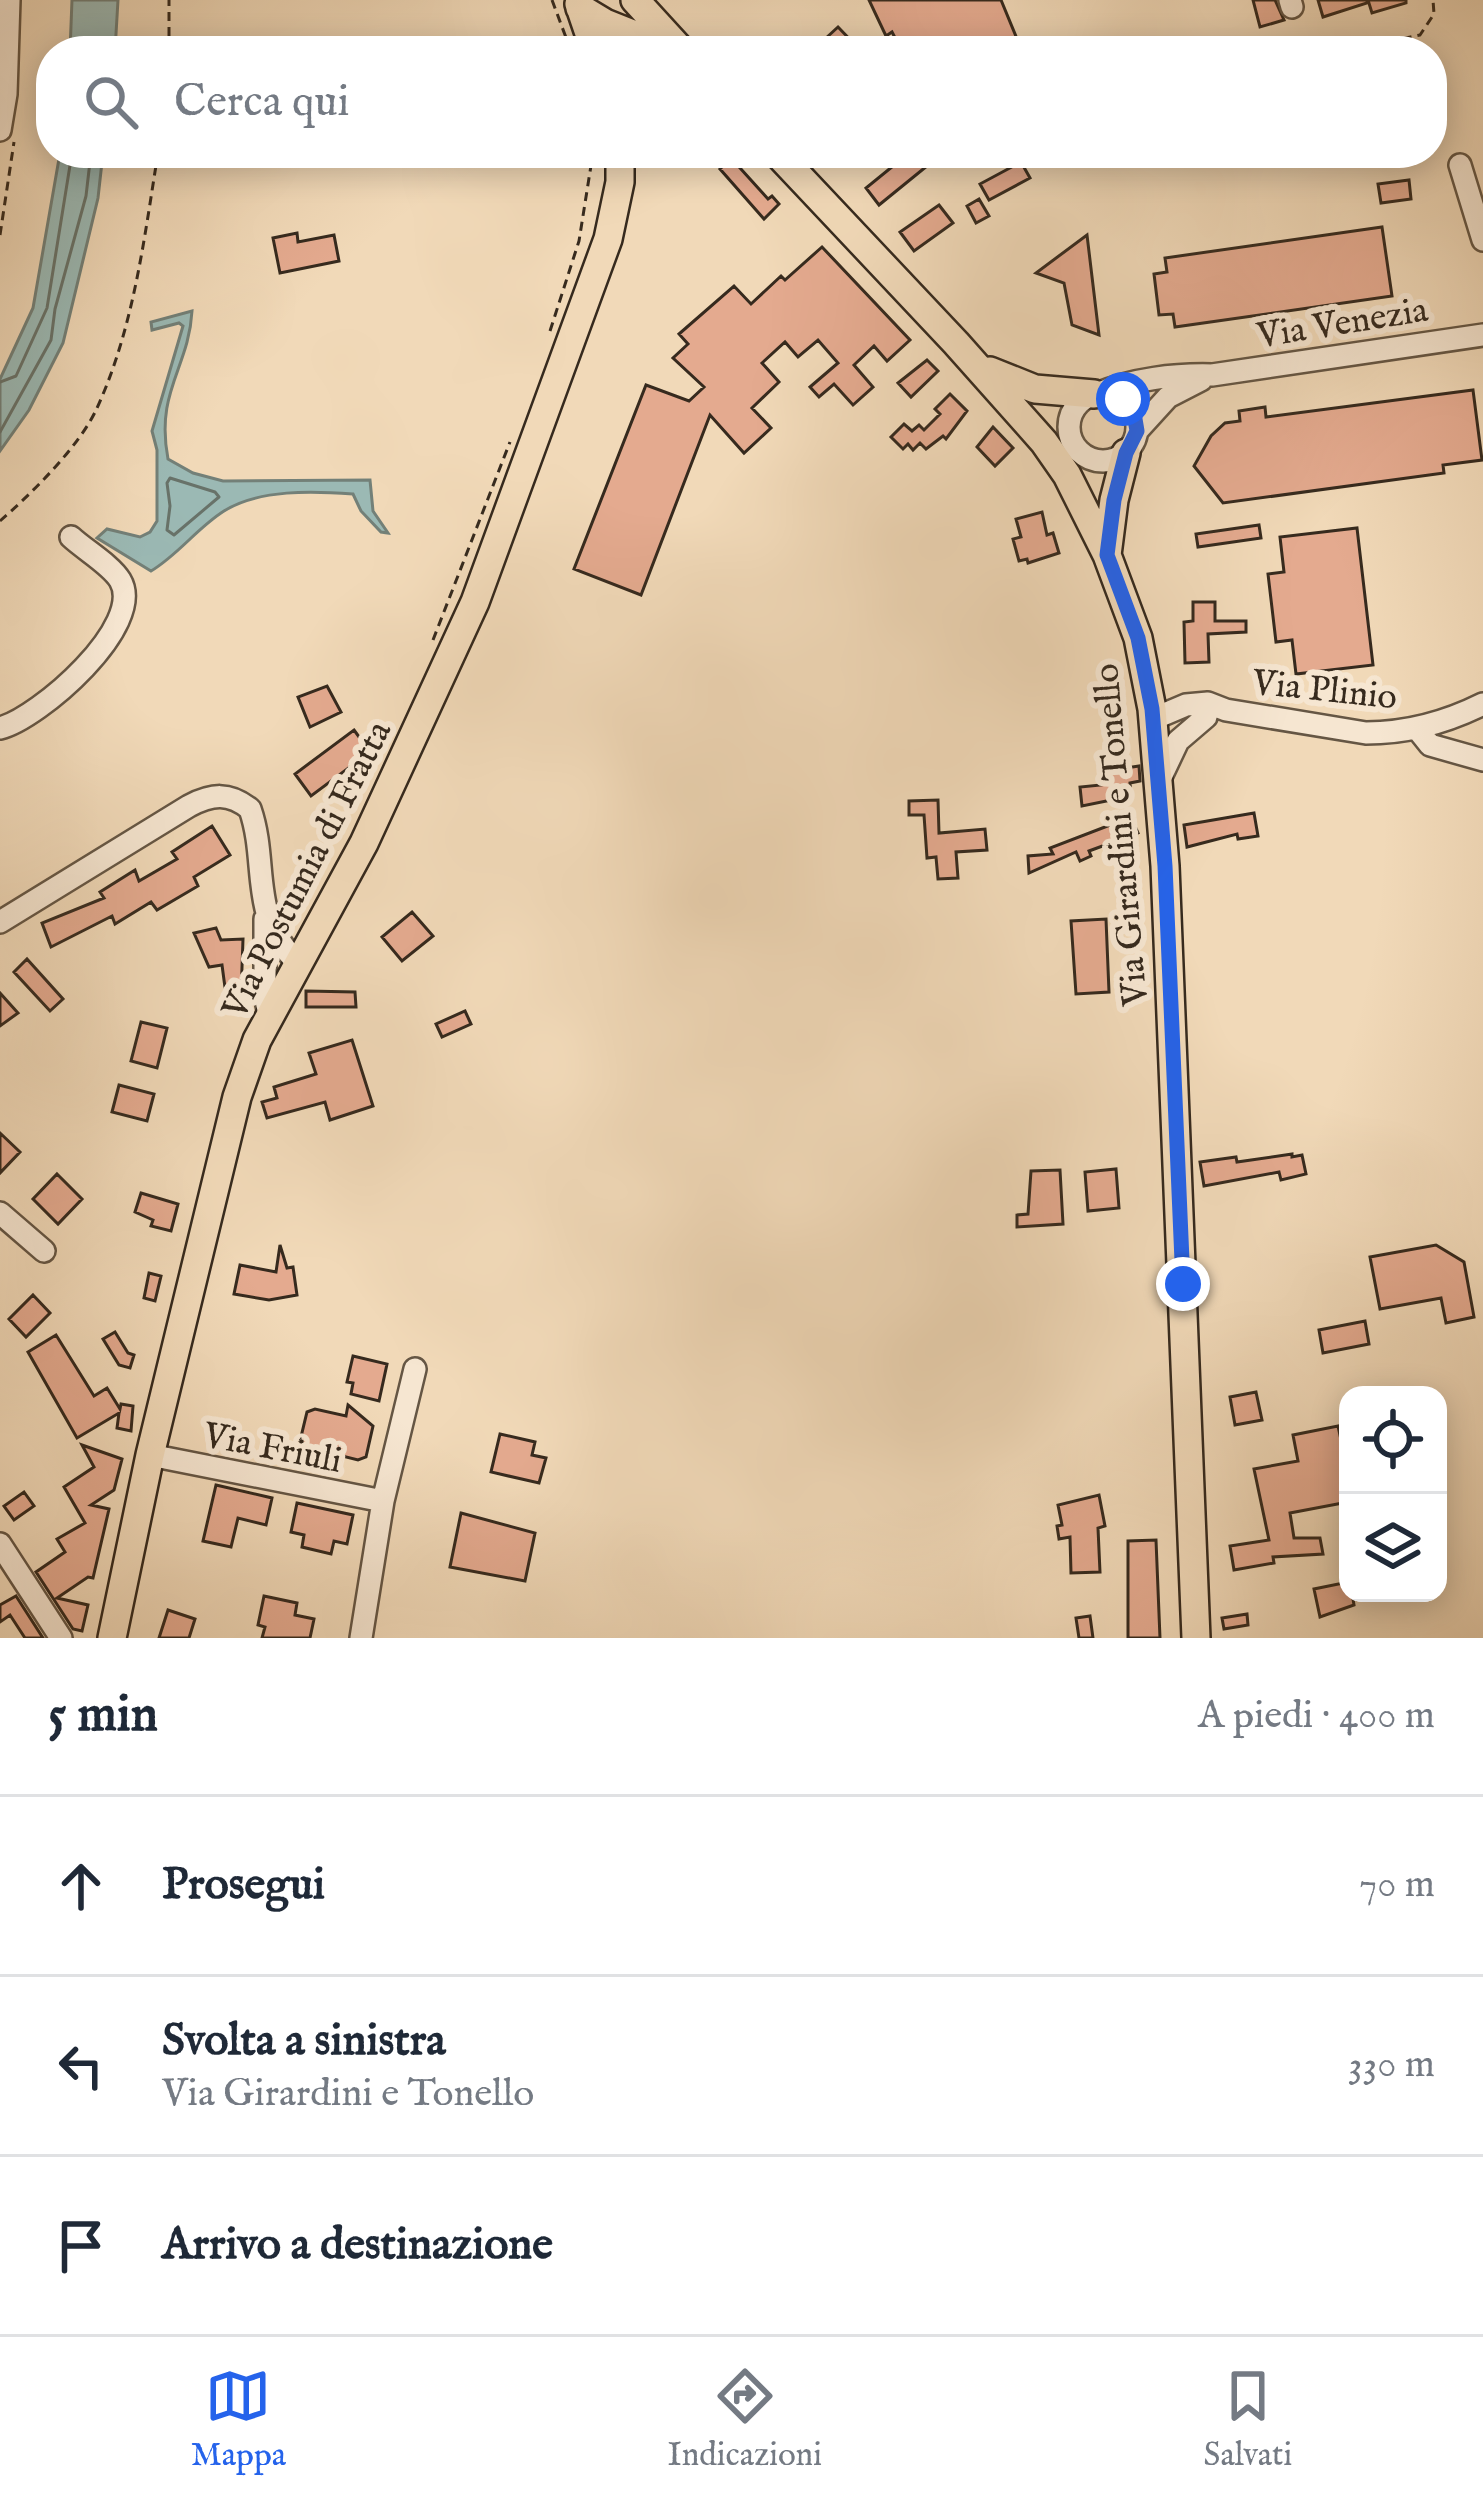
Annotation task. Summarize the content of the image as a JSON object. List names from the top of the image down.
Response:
{
  "streets": {
    "main road": ["Via Girardini e Tonello", "Via Postumia di Fratta"],
    "street": ["Via Venezia", "Via Plinio", "Via Friuli"]
  },
  "crossings": [
    ["Via Plinio", "Via Girardini e Tonello"],
    ["Via Postumia di Fratta", "Via Friuli"]
  ],
  "page": {
    "search": "Cerca qui",
    "heading": ["5 min", "A piedi · 400 m"],
    "list": [
      ["Prosegui", "70 m"],
      ["Svolta a sinistra", "Via Girardini e Tonello", "330 m"],
      "Arrivo a destinazione"
    ],
    "nav": ["Mappa", "Indicazioni", "Salvati"]
  }
}
